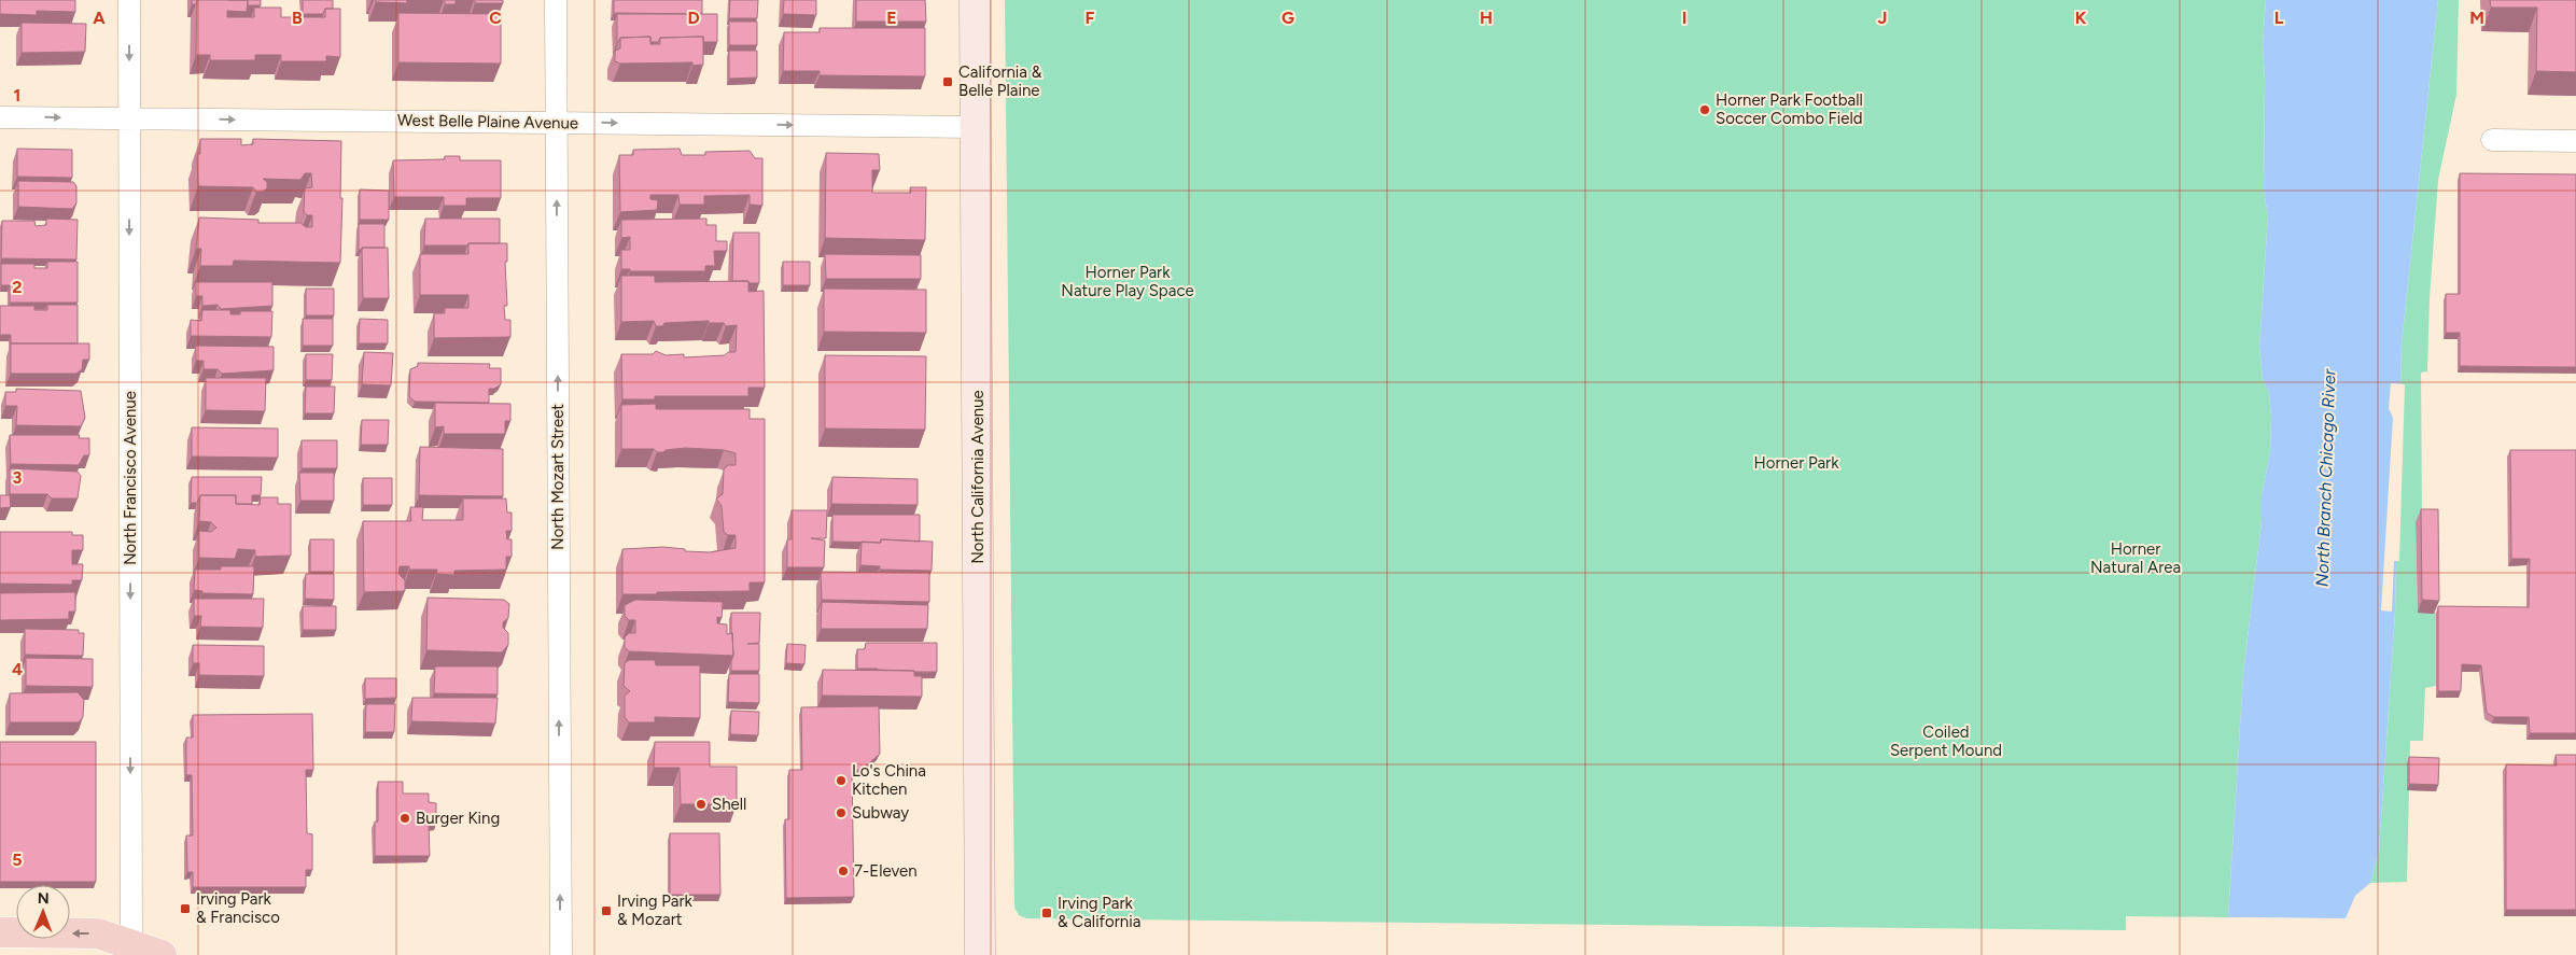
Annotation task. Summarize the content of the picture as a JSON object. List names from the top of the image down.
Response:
{
  "streets": {
    "street": [
      "West Belle Plaine Avenue",
      "North Mozart Street",
      "North California Avenue",
      "North Francisco Avenue"
    ]
  },
  "crossings": [
    ["West Belle Plaine Avenue", "North Mozart Street"],
    ["West Belle Plaine Avenue", "North California Avenue"],
    ["West Belle Plaine Avenue", "North Francisco Avenue"]
  ],
  "one_way": ["West Belle Plaine Avenue", "North Mozart Street", "North Francisco Avenue"],
  "water": ["North Branch Chicago River"],
  "parks": [
    "Horner Park Nature Play Space",
    "Horner Park",
    "Horner Natural Area",
    "Coiled Serpent Mound"
  ],
  "places": {
    "transit": [
      "California & Belle Plaine",
      "Irving Park & Francisco",
      "Irving Park & Mozart",
      "Irving Park & California"
    ],
    "other": [
      "Horner Park Football Soccer Combo Field",
      "Lo's China Kitchen",
      "Shell",
      "Subway",
      "Burger King",
      "7-Eleven"
    ]
  },
  "north": "top",
  "grid": {
    "columns": [
      "A",
      "B",
      "C",
      "D",
      "E",
      "F",
      "G",
      "H",
      "I",
      "J",
      "K",
      "L",
      "M"
    ],
    "rows": [
      "1",
      "2",
      "3",
      "4",
      "5"
    ]
  }
}
